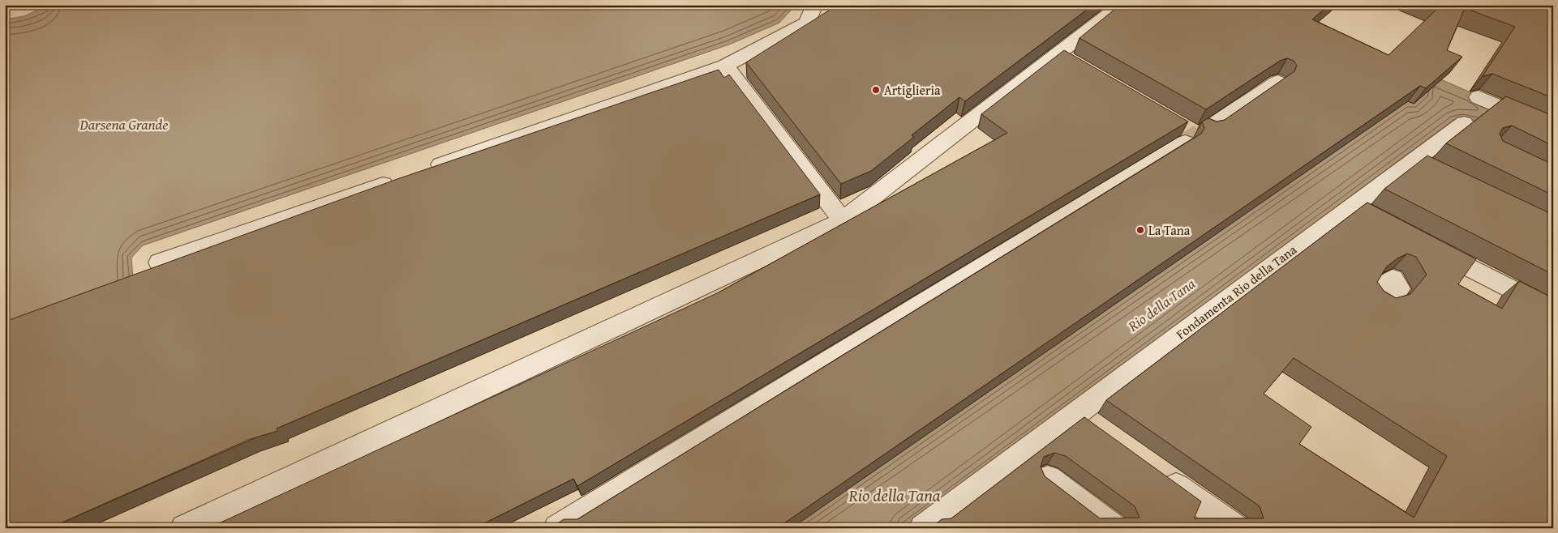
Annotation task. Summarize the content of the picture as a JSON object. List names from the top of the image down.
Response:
{
  "streets": {
    "street": ["Fondamenta Rio della Tana"]
  },
  "water": ["Darsena Grande", "Rio della Tana"],
  "places": ["Artiglieria", "La Tana"]
}
